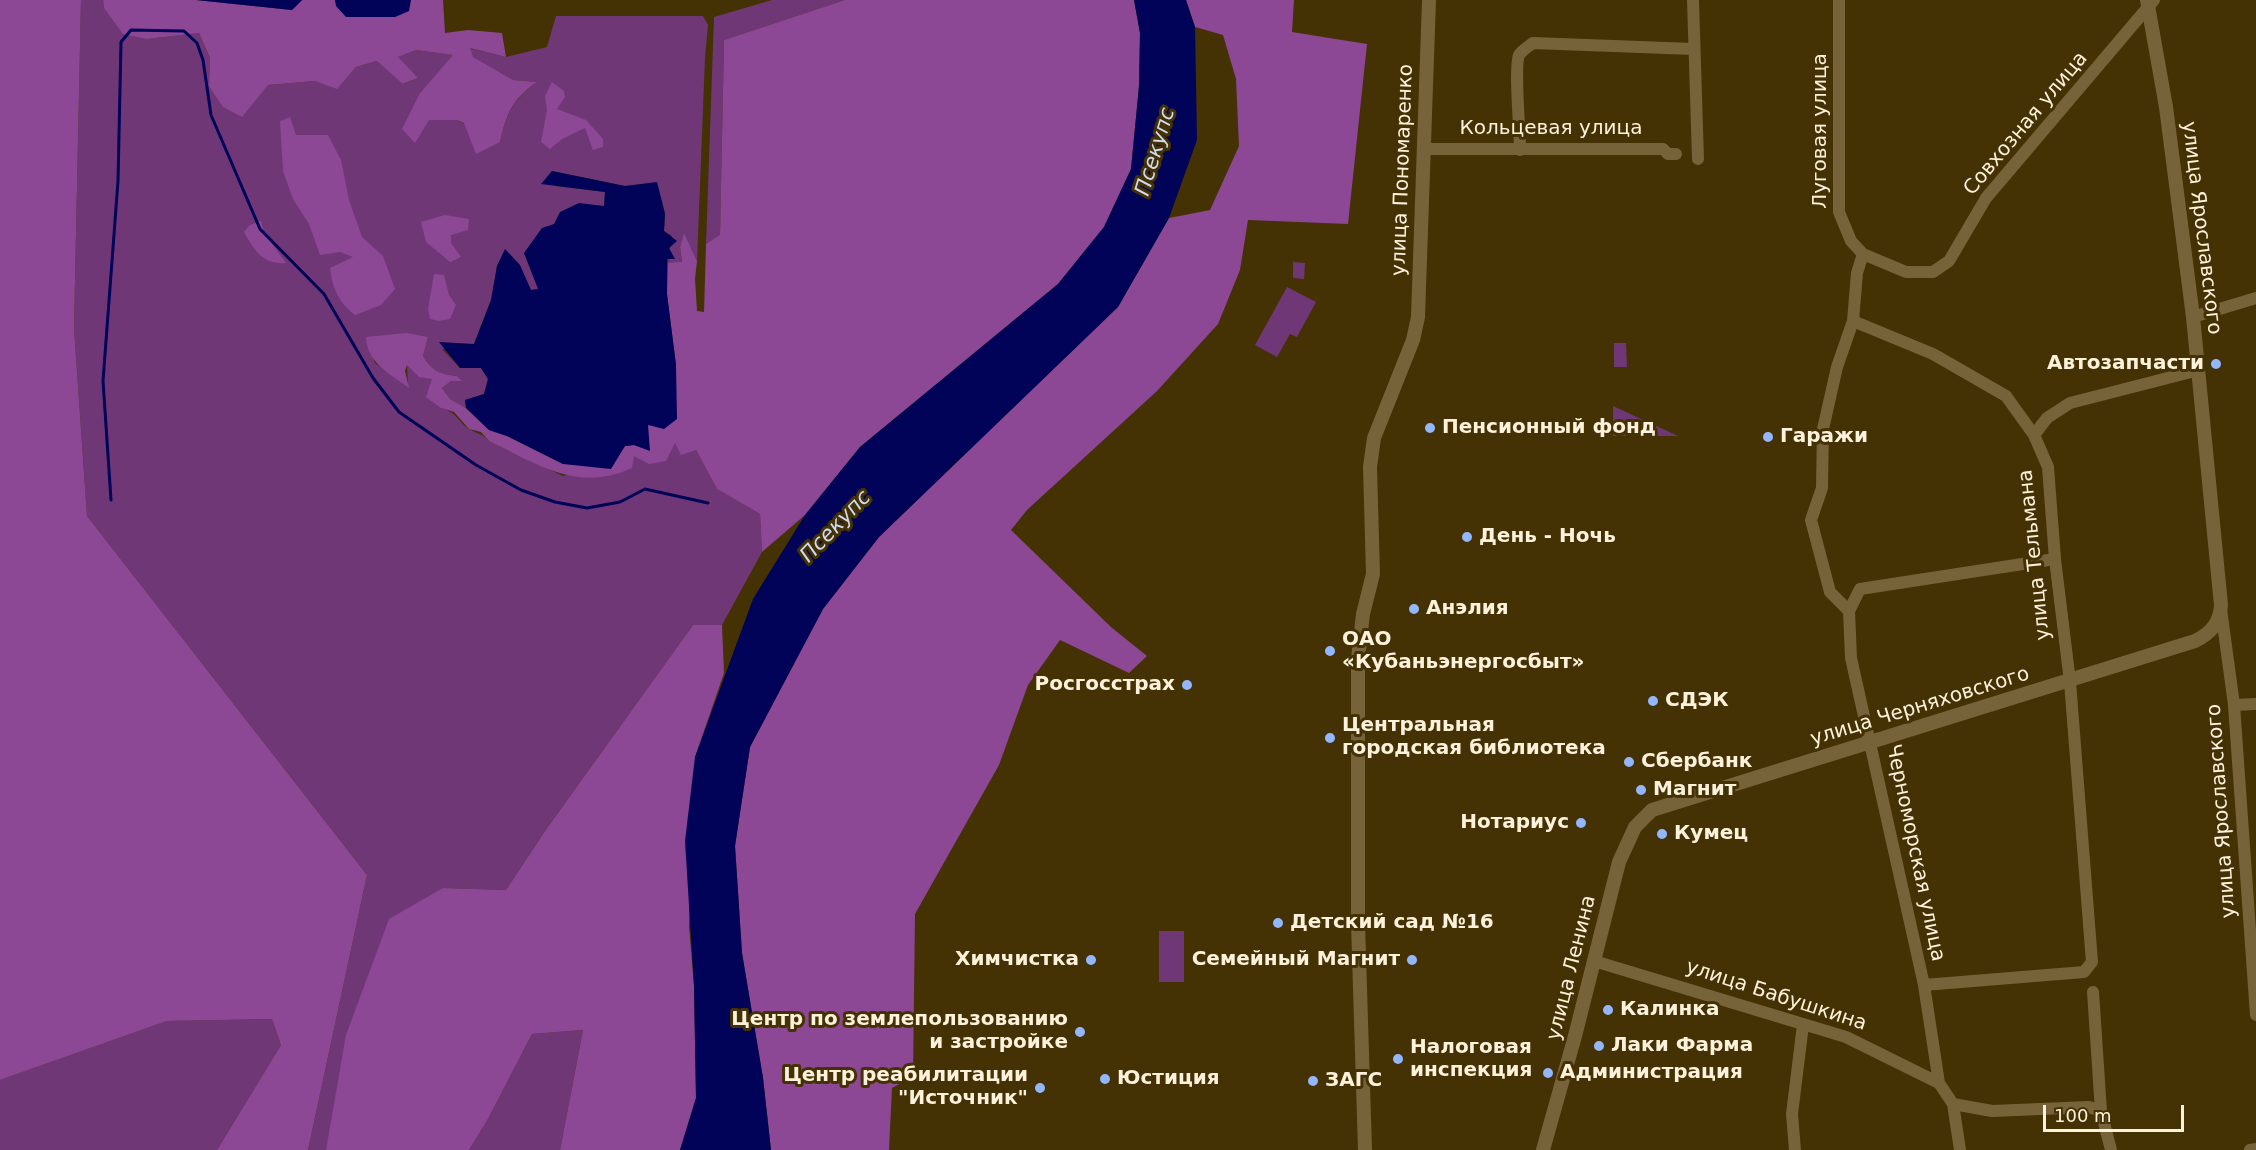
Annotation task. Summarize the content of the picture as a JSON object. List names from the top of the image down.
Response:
{
  "streets": {
    "street": [
      "Совхозная улица",
      "Кольцевая улица",
      "Луговая улица",
      "улица Пономаренко",
      "улица Ярославского",
      "улица Тельмана",
      "улица Черняховского",
      "Черноморская улица",
      "улица Ленина",
      "улица Бабушкина"
    ]
  },
  "crossings": [
    ["Совхозная улица", "Луговая улица"],
    ["Совхозная улица", "улица Ярославского"],
    ["Кольцевая улица", "улица Пономаренко"],
    ["улица Ярославского", "улица Черняховского"],
    ["улица Тельмана", "улица Черняховского"],
    ["улица Тельмана", "Черноморская улица"],
    ["улица Черняховского", "Черноморская улица"],
    ["улица Черняховского", "улица Ленина"],
    ["Черноморская улица", "улица Бабушкина"],
    ["улица Ленина", "улица Бабушкина"]
  ],
  "water": ["Псекупс"],
  "places": [
    "Автозапчасти",
    "Пенсионный фонд",
    "Гаражи",
    "День - Ночь",
    "Анэлия",
    "ОАО «Кубаньэнергосбыт»",
    "Росгосстрах",
    "СДЭК",
    "Центральная городская библиотека",
    "Сбербанк",
    "Магнит",
    "Нотариус",
    "Кумец",
    "Детский сад №16",
    "Химчистка",
    "Семейный Магнит",
    "Калинка",
    "Центр по землепользованию и застройке",
    "Лаки Фарма",
    "Налоговая инспекция",
    "Администрация",
    "Юстиция",
    "ЗАГС",
    "Центр реабилитации \"Источник\""
  ],
  "scale_bar": "100 m"
}
